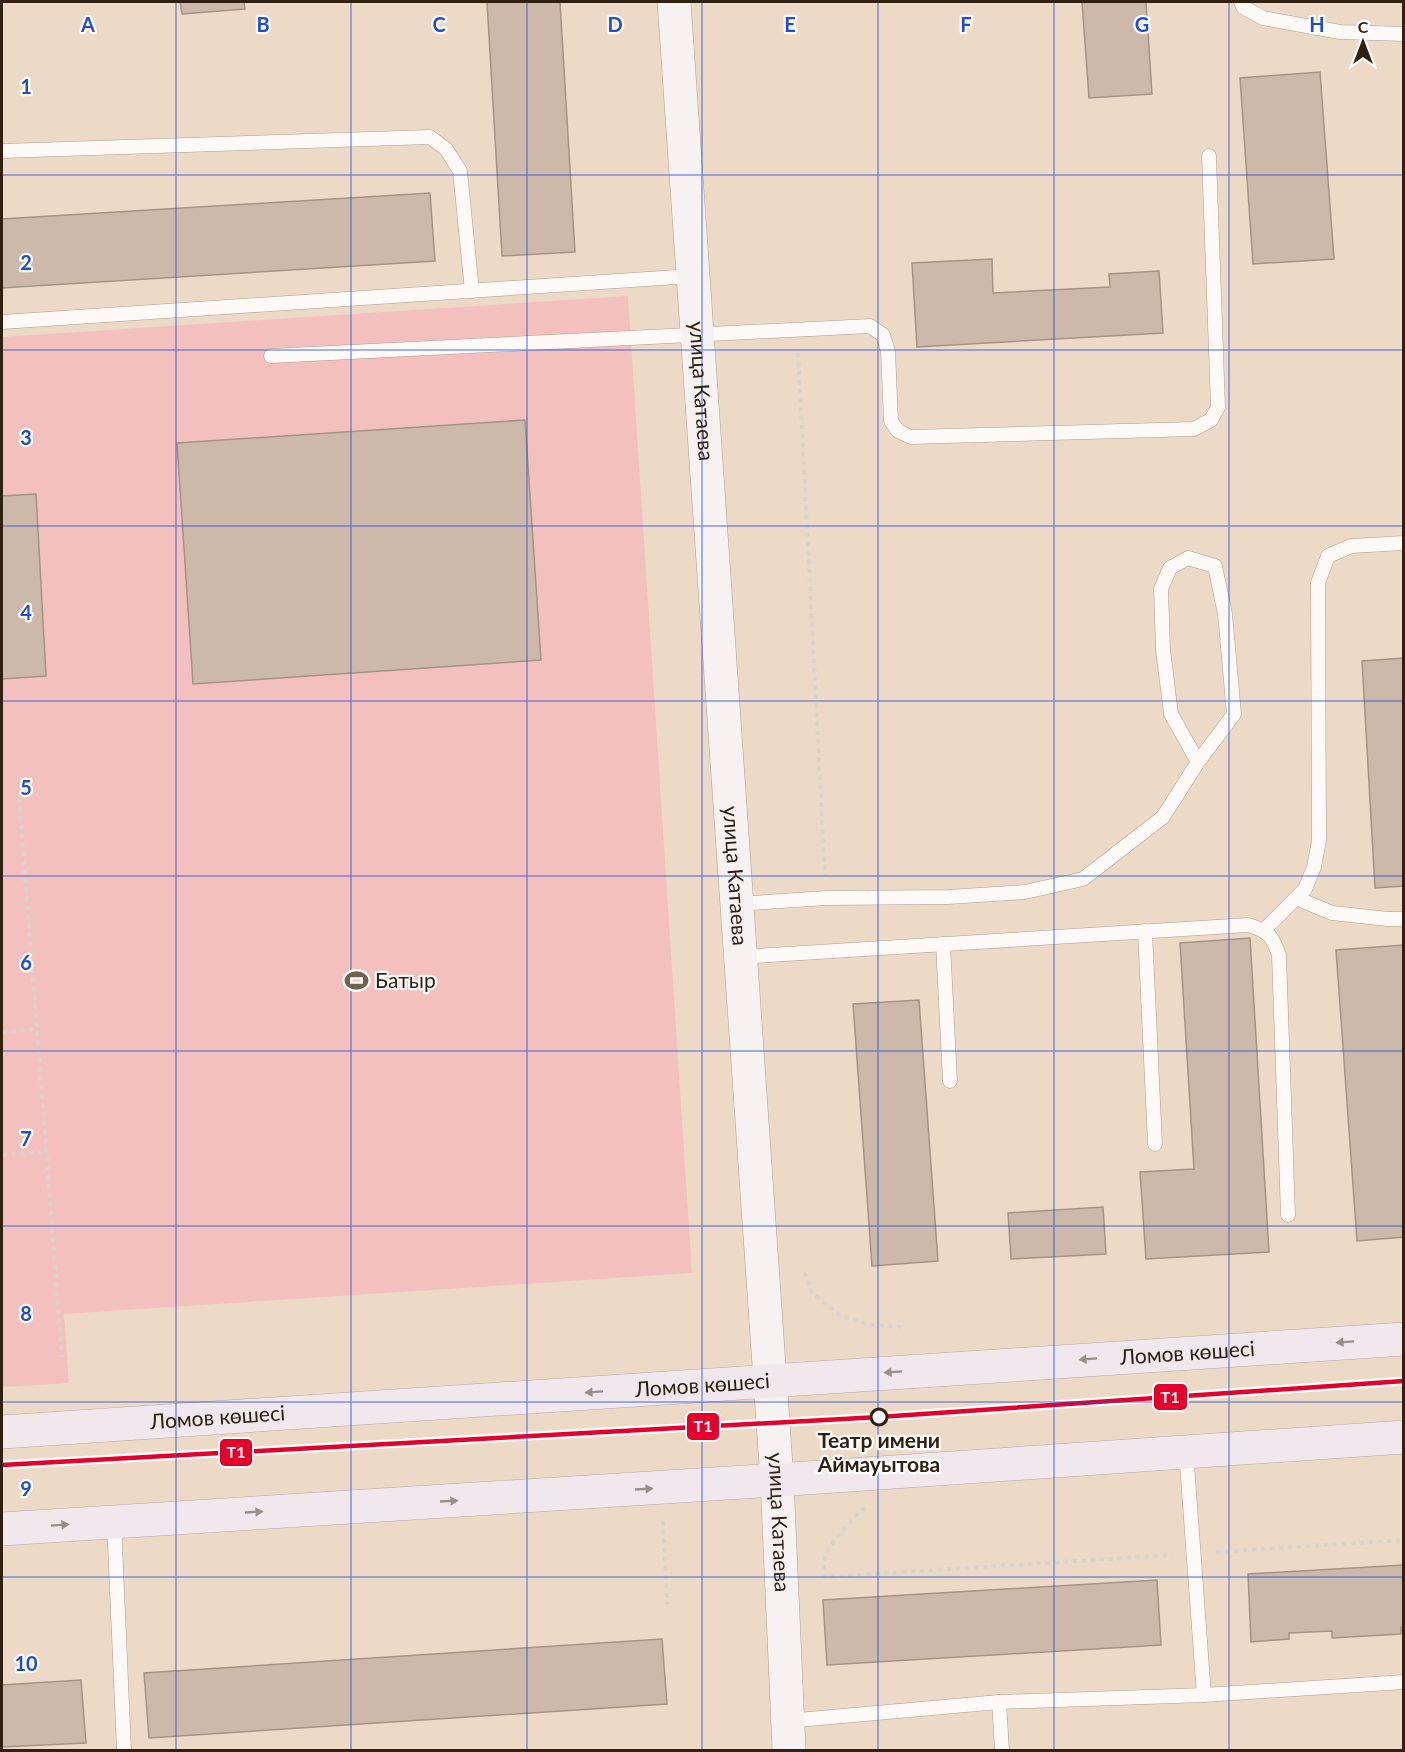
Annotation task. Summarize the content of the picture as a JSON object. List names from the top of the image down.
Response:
{
  "streets": {
    "main road": ["Ломов көшесі"],
    "street": ["улица Катаева"]
  },
  "crossings": [
    ["улица Катаева", "Ломов көшесі"]
  ],
  "places": {
    "sports": ["Батыр"],
    "other": ["Театр имени Аймауытова"]
  },
  "lines": ["transit line T1"],
  "north": "top",
  "grid": {
    "columns": [
      "A",
      "B",
      "C",
      "D",
      "E",
      "F",
      "G",
      "H"
    ],
    "rows": [
      "1",
      "2",
      "3",
      "4",
      "5",
      "6",
      "7",
      "8",
      "9",
      "10"
    ]
  }
}
